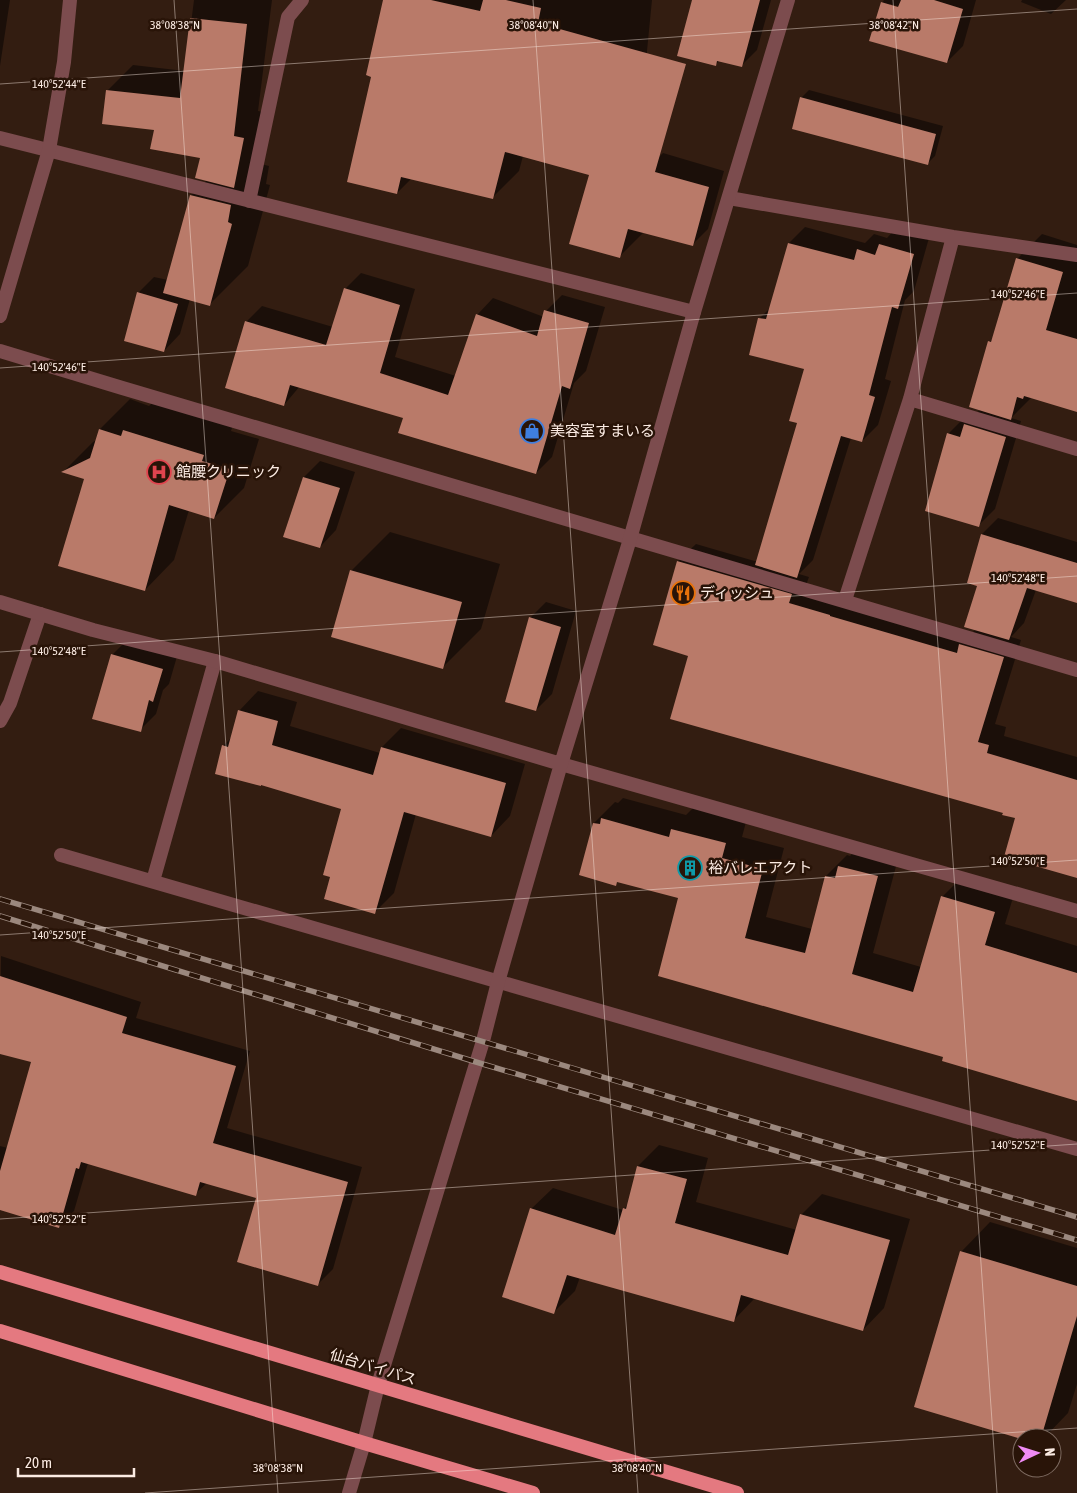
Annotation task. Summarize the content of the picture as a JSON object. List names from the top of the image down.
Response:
{
  "streets": {
    "highway": ["仙台バイパス"]
  },
  "places": {
    "shop": ["美容室すまいる"],
    "hospital": ["館腰クリニック"],
    "restaurant": ["ディッシュ"],
    "building": ["裕バレエアクト"]
  },
  "scale_bar": "20 m",
  "north": "right",
  "coordinates": [
    "38°08'38\"N",
    "38°08'40\"N",
    "38°08'42\"N",
    "140°52'44\"E",
    "140°52'46\"E",
    "140°52'48\"E",
    "140°52'50\"E",
    "140°52'52\"E"
  ]
}
